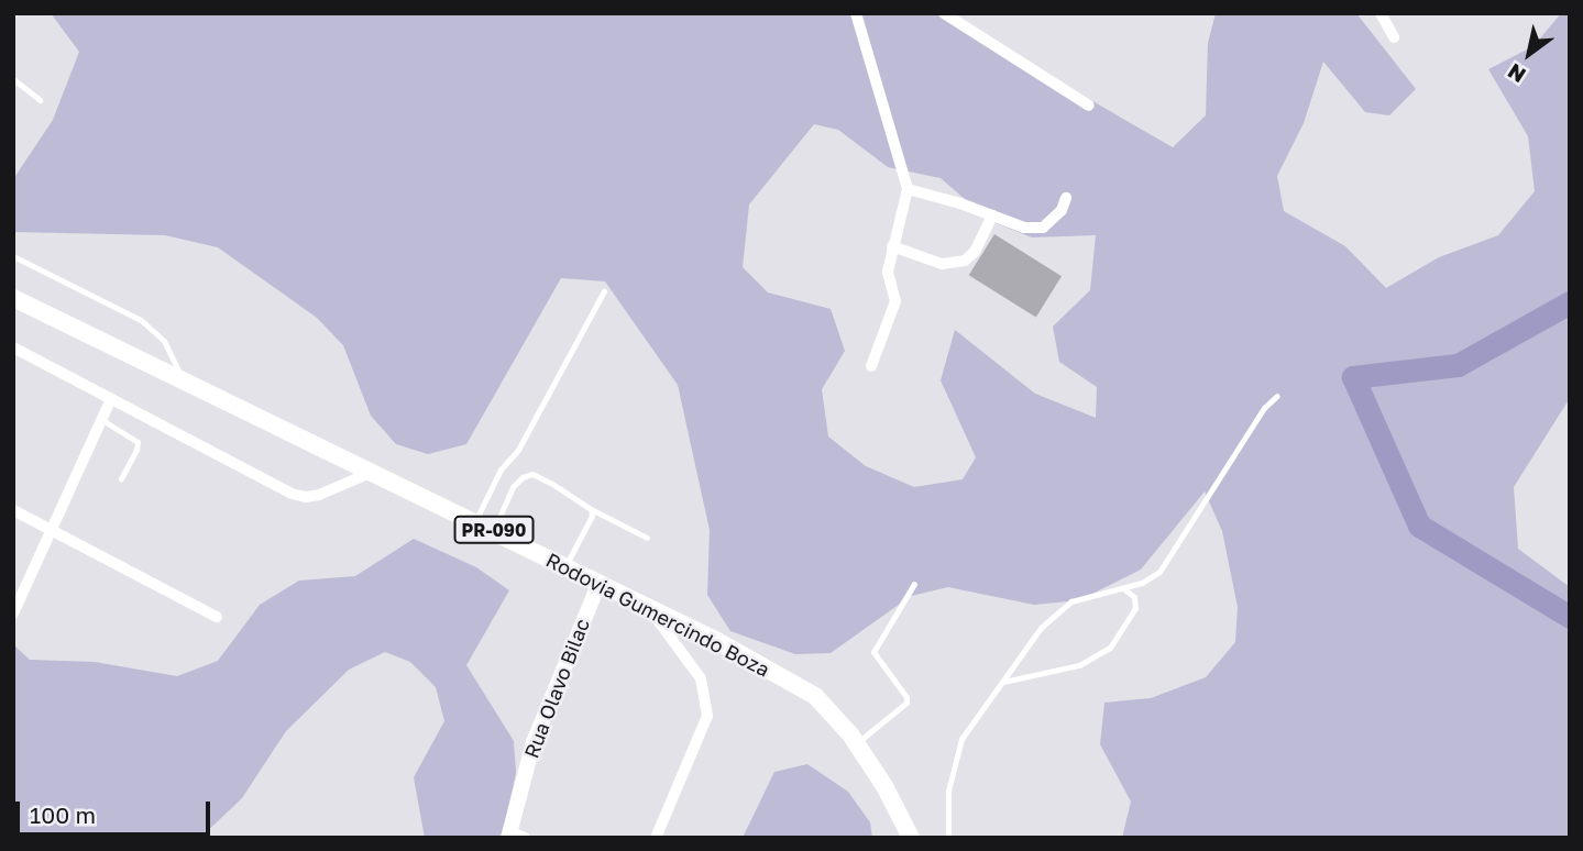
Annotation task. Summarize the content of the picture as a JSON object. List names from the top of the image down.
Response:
{
  "streets": {
    "main road": ["PR-090", "Rodovia Gumercindo Boza"],
    "street": ["Rua Olavo Bilac"]
  },
  "crossings": [
    ["Rodovia Gumercindo Boza", "Rua Olavo Bilac"]
  ],
  "scale_bar": "100 m",
  "north": "bottom left"
}
